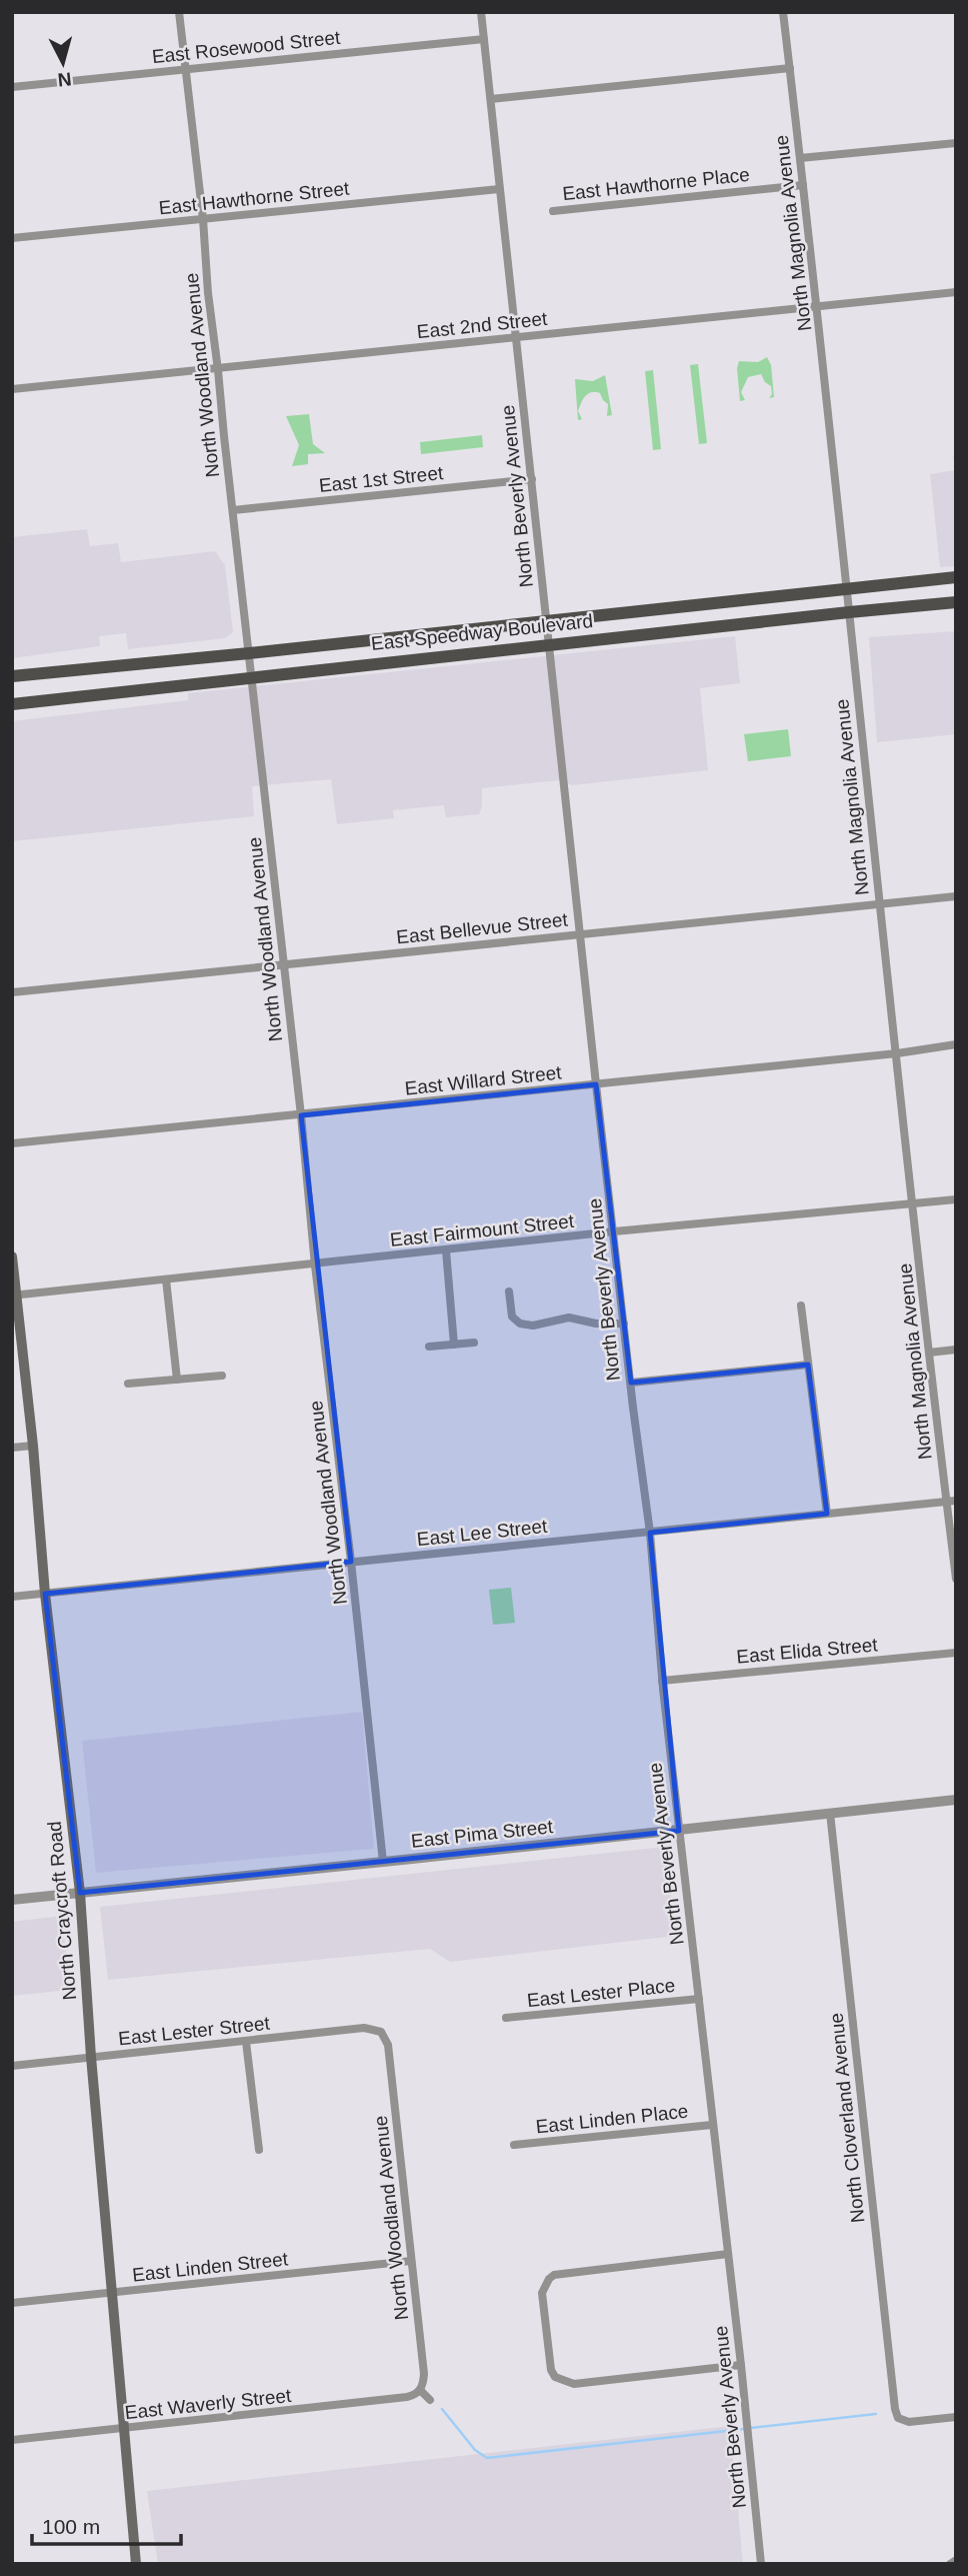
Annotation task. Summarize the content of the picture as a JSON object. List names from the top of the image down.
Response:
{
  "streets": {
    "main road": ["East Speedway Boulevard", "North Craycroft Road"],
    "street": [
      "East Rosewood Street",
      "East Hawthorne Place",
      "East Hawthorne Street",
      "North Magnolia Avenue",
      "East 2nd Street",
      "North Woodland Avenue",
      "East 1st Street",
      "North Beverly Avenue",
      "East Bellevue Street",
      "East Willard Street",
      "East Fairmount Street",
      "East Lee Street",
      "East Elida Street",
      "East Pima Street",
      "East Lester Place",
      "East Lester Street",
      "North Cloverland Avenue",
      "East Linden Place",
      "East Linden Street",
      "East Waverly Street"
    ]
  },
  "crossings": [
    ["East Rosewood Street", "North Woodland Avenue"],
    ["East Rosewood Street", "North Beverly Avenue"],
    ["East Hawthorne Place", "North Magnolia Avenue"],
    ["East Hawthorne Street", "North Woodland Avenue"],
    ["East Hawthorne Street", "North Beverly Avenue"],
    ["North Magnolia Avenue", "East 2nd Street"],
    ["North Magnolia Avenue", "East Speedway Boulevard"],
    ["North Magnolia Avenue", "East Bellevue Street"],
    ["North Magnolia Avenue", "East Willard Street"],
    ["North Magnolia Avenue", "East Fairmount Street"],
    ["North Magnolia Avenue", "East Lee Street"],
    ["East 2nd Street", "North Woodland Avenue"],
    ["East 2nd Street", "North Beverly Avenue"],
    ["North Woodland Avenue", "East 1st Street"],
    ["North Woodland Avenue", "East Speedway Boulevard"],
    ["North Woodland Avenue", "East Bellevue Street"],
    ["North Woodland Avenue", "East Willard Street"],
    ["North Woodland Avenue", "East Fairmount Street"],
    ["North Woodland Avenue", "East Lee Street"],
    ["North Woodland Avenue", "East Pima Street"],
    ["North Woodland Avenue", "East Lester Street"],
    ["North Woodland Avenue", "East Linden Street"],
    ["North Woodland Avenue", "East Waverly Street"],
    ["East 1st Street", "North Beverly Avenue"],
    ["North Beverly Avenue", "East Speedway Boulevard"],
    ["North Beverly Avenue", "East Bellevue Street"],
    ["North Beverly Avenue", "East Willard Street"],
    ["North Beverly Avenue", "East Fairmount Street"],
    ["North Beverly Avenue", "East Lee Street"],
    ["North Beverly Avenue", "East Elida Street"],
    ["North Beverly Avenue", "East Pima Street"],
    ["North Beverly Avenue", "East Lester Place"],
    ["North Beverly Avenue", "East Linden Place"],
    ["East Fairmount Street", "North Craycroft Road"],
    ["East Lee Street", "North Craycroft Road"],
    ["East Pima Street", "North Craycroft Road"],
    ["East Pima Street", "North Cloverland Avenue"],
    ["North Craycroft Road", "East Lester Street"],
    ["North Craycroft Road", "East Linden Street"],
    ["North Craycroft Road", "East Waverly Street"]
  ],
  "scale_bar": "100 m",
  "north": "bottom"
}
